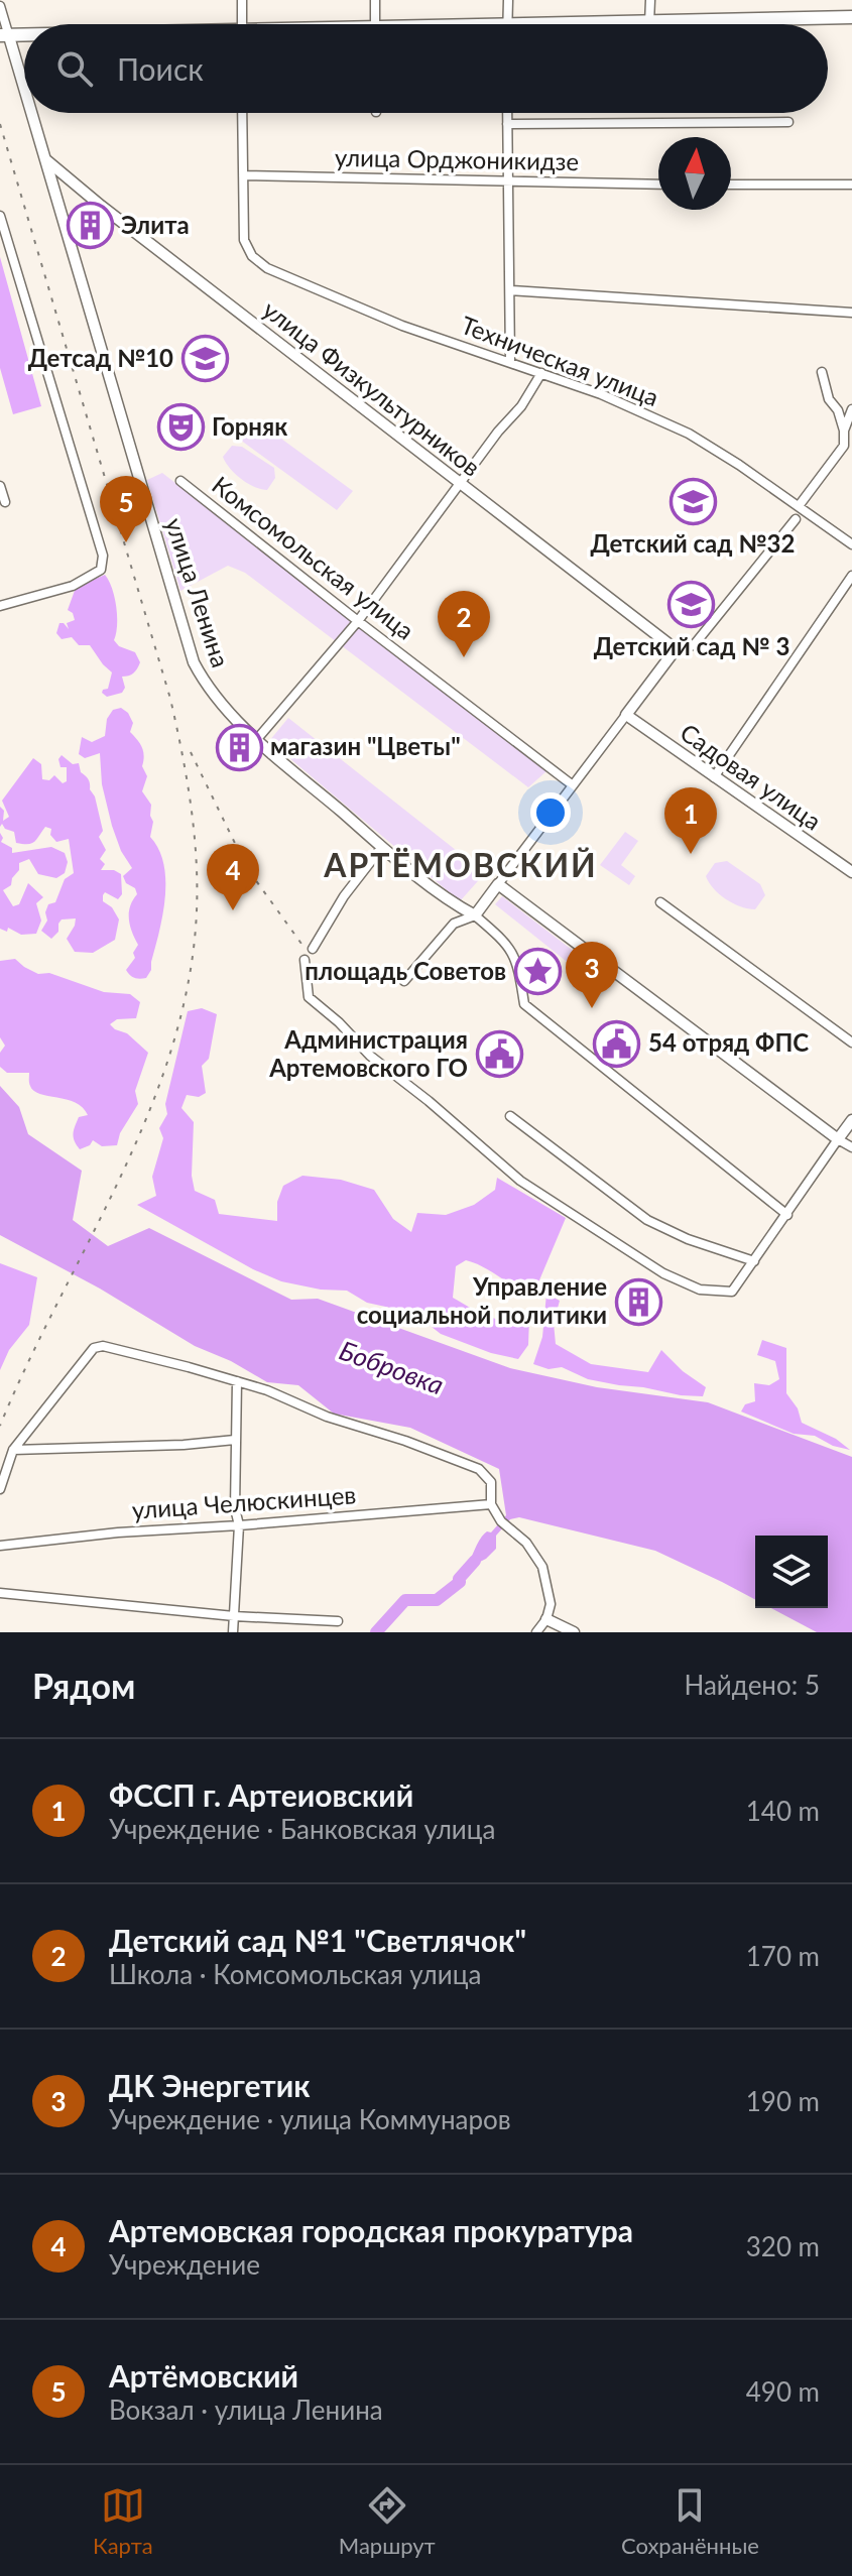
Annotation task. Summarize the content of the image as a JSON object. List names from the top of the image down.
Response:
{
  "streets": {
    "street": [
      "улица Орджоникидзе",
      "Техническая улица",
      "улица Физкультурников",
      "Комсомольская улица",
      "улица Ленина",
      "Садовая улица",
      "улица Челюскинцев"
    ]
  },
  "crossings": [
    ["улица Орджоникидзе", "Техническая улица"],
    ["улица Физкультурников", "улица Ленина"]
  ],
  "districts": ["АРТЁМОВСКИЙ"],
  "water": ["Бобровка"],
  "places": {
    "building": ["Элита", "магазин \"Цветы\"", "Управление социальной политики"],
    "school or university": ["Детсад №10", "Детский сад №32", "Детский сад № 3"],
    "theatre": ["Горняк"],
    "place": ["площадь Советов"],
    "public building": ["54 отряд ФПС", "Администрация Артемовского ГО"]
  },
  "north": "top",
  "page": {
    "search": "Поиск",
    "pins": [
      "5",
      "2",
      "1",
      "4",
      "3"
    ],
    "heading": ["Рядом", "Найдено: 5"],
    "list": [
      {
        "mark": "1",
        "name": "ФССП г. Артеиовский",
        "note": "Учреждение · Банковская улица",
        "value": "140 m"
      },
      {
        "mark": "2",
        "name": "Детский сад №1 \"Светлячок\"",
        "note": "Школа · Комсомольская улица",
        "value": "170 m"
      },
      {
        "mark": "3",
        "name": "ДК Энергетик",
        "note": "Учреждение · улица Коммунаров",
        "value": "190 m"
      },
      {
        "mark": "4",
        "name": "Артемовская городская прокуратура",
        "note": "Учреждение",
        "value": "320 m"
      },
      {
        "mark": "5",
        "name": "Артёмовский",
        "note": "Вокзал · улица Ленина",
        "value": "490 m"
      }
    ],
    "nav": ["Карта", "Маршрут", "Сохранённые"]
  }
}
